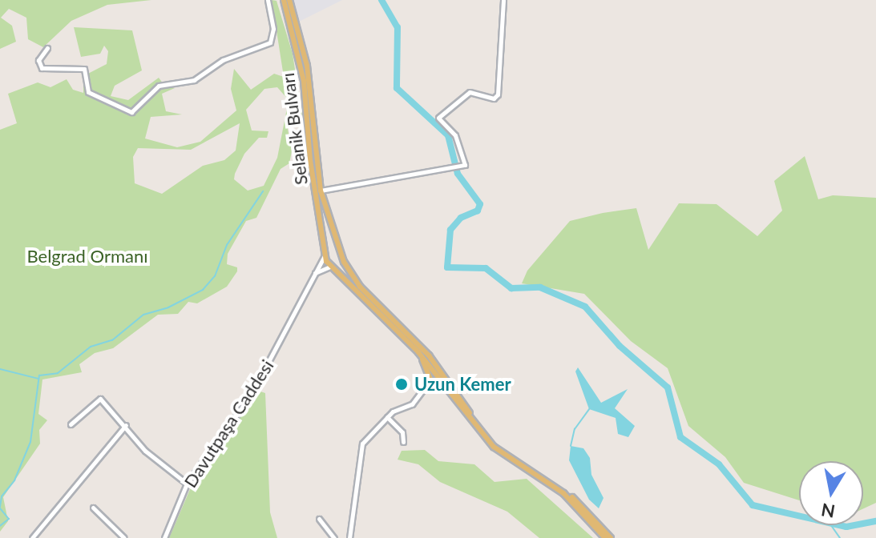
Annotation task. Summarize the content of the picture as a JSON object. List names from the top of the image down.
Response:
{
  "streets": {
    "main road": ["Selanik Bulvarı"],
    "street": ["Davutpaşa Caddesi"]
  },
  "crossings": [
    ["Selanik Bulvarı", "Davutpaşa Caddesi"]
  ],
  "parks": ["Belgrad Ormanı"],
  "places": ["Uzun Kemer"],
  "north": "bottom"
}
